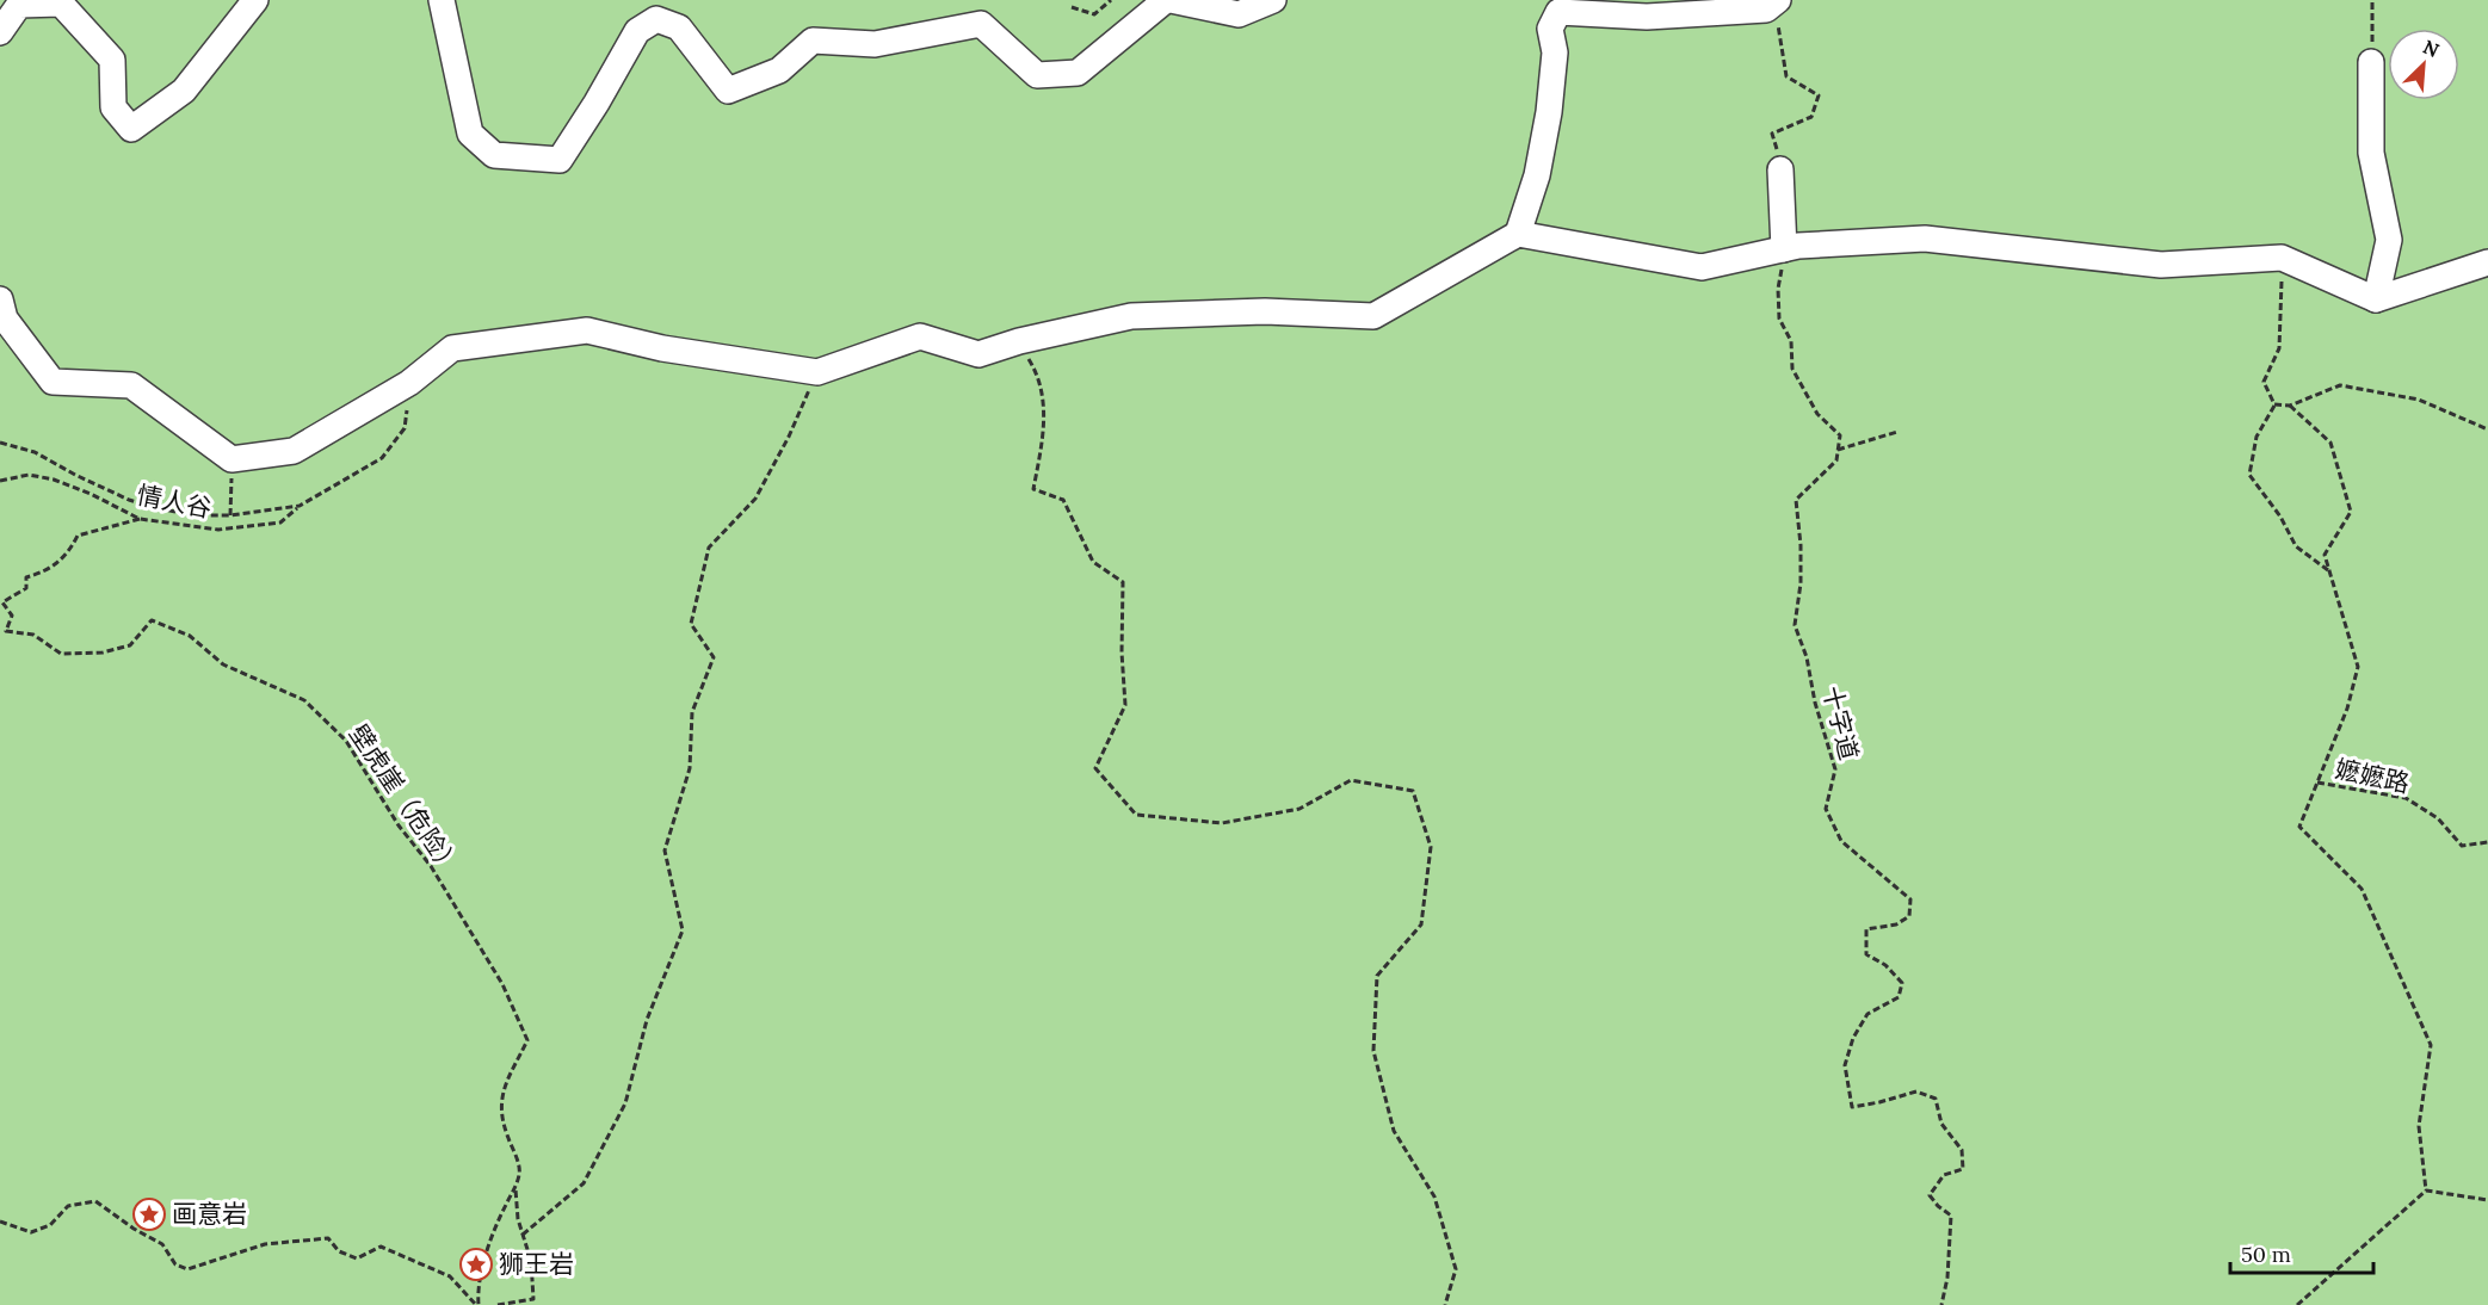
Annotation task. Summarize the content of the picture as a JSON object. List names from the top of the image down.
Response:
{
  "streets": {
    "path": [
      "情人谷",
      "十字道",
      "嬷嬷路",
      "壁虎崖（危险）"
    ]
  },
  "crossings": [
    ["情人谷", "壁虎崖（危险）"]
  ],
  "places": {
    "place": ["画意岩", "狮王岩"]
  },
  "scale_bar": "50 m",
  "north": "top right"
}
